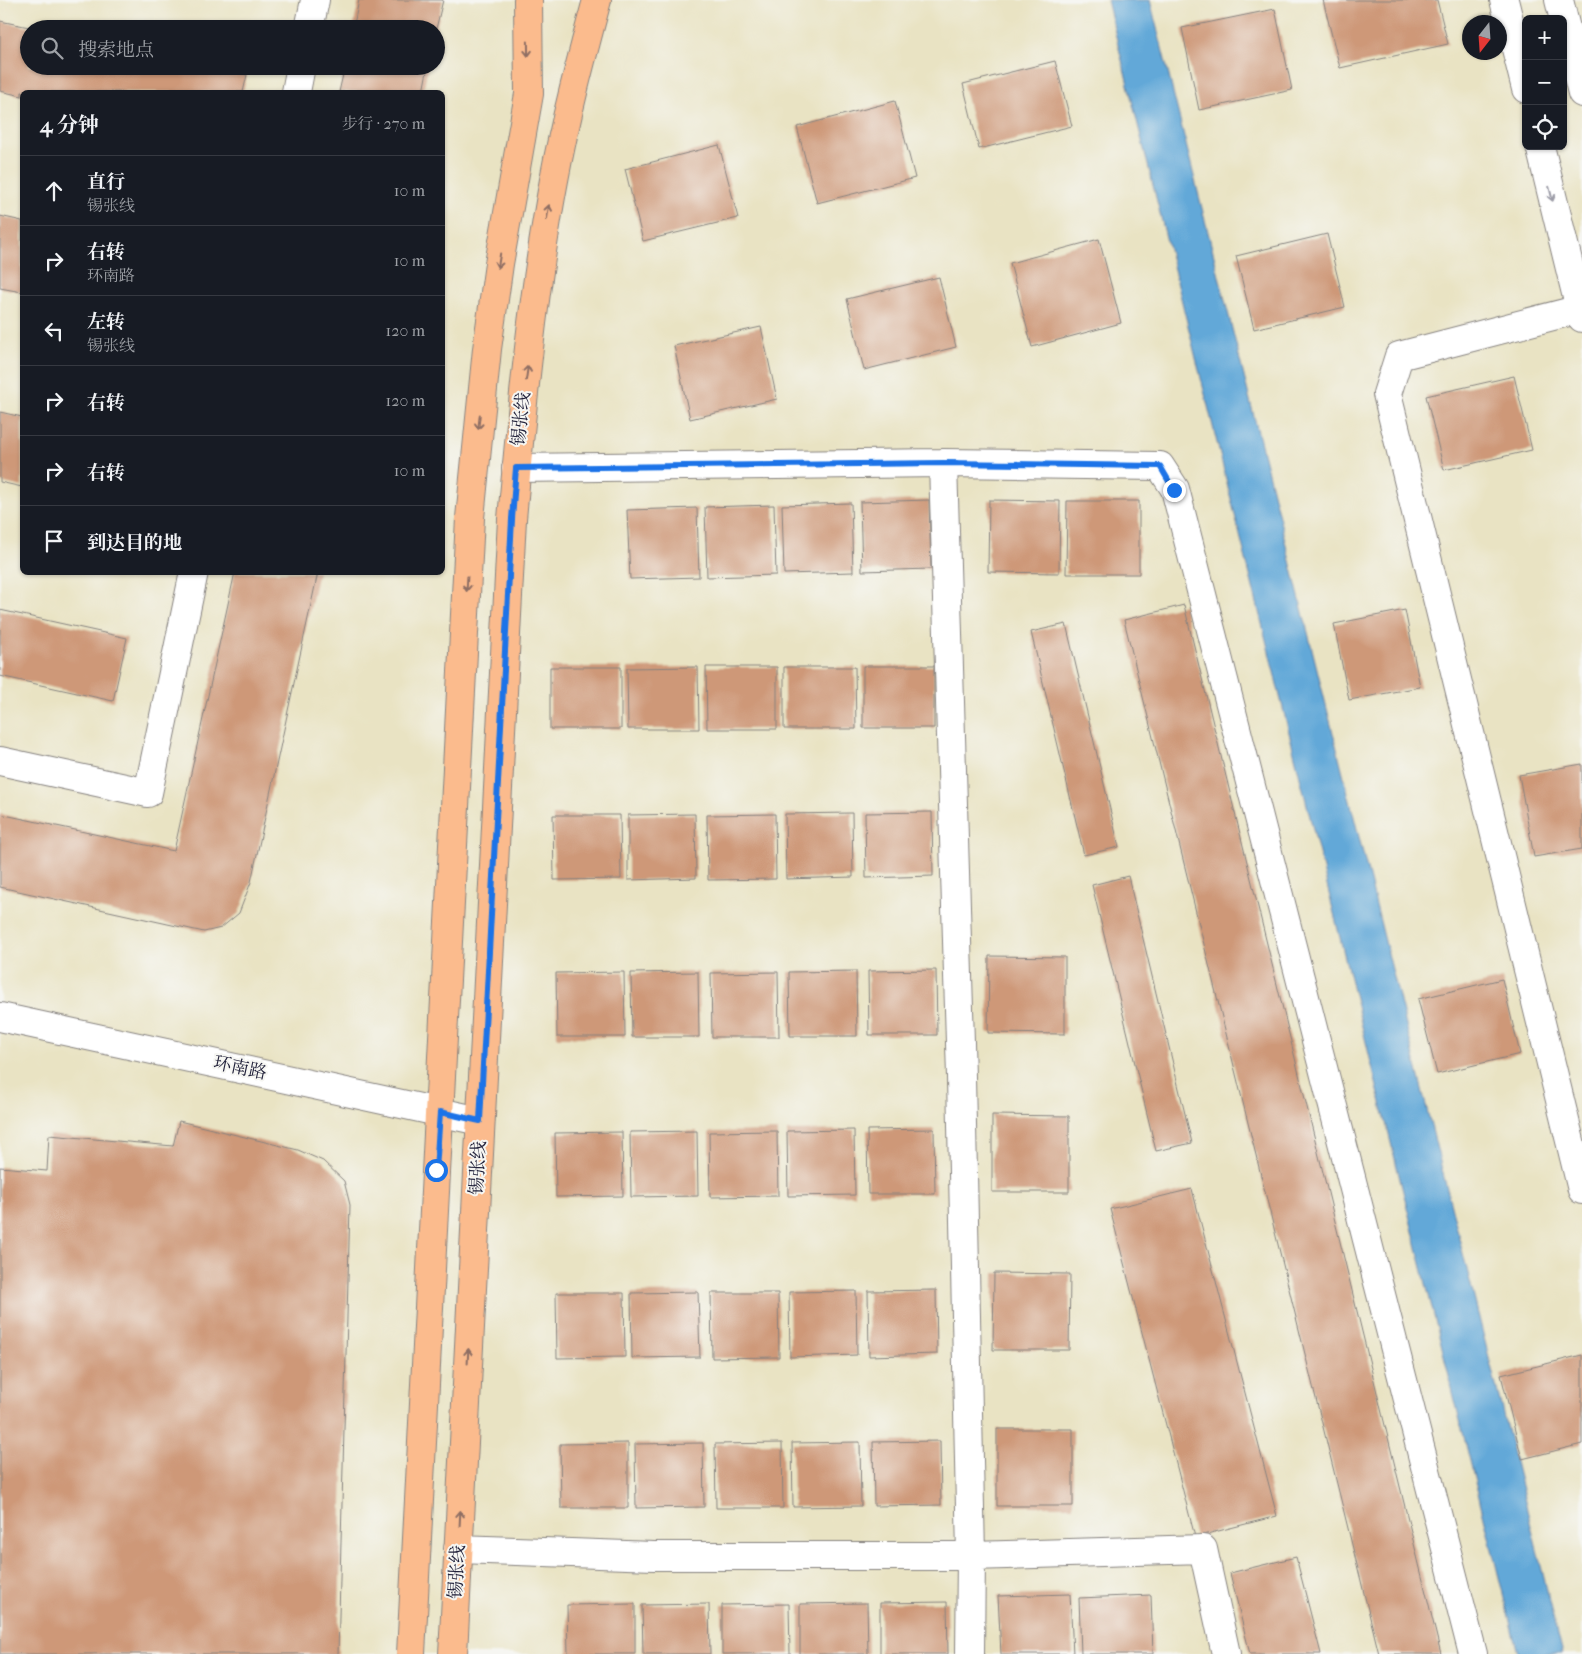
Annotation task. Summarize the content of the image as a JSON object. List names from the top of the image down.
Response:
{
  "streets": {
    "main road": ["锡张线"],
    "street": ["环南路"]
  },
  "crossings": [
    ["锡张线", "环南路"]
  ],
  "north": "bottom",
  "page": {
    "map_buttons": ["+", "−"],
    "search": "搜索地点",
    "heading": ["4 分钟", "步行 · 270 m"],
    "list": [
      ["直行", "锡张线", "10 m"],
      ["右转", "环南路", "10 m"],
      ["左转", "锡张线", "120 m"],
      ["右转", "120 m"],
      ["右转", "10 m"],
      "到达目的地"
    ]
  }
}
